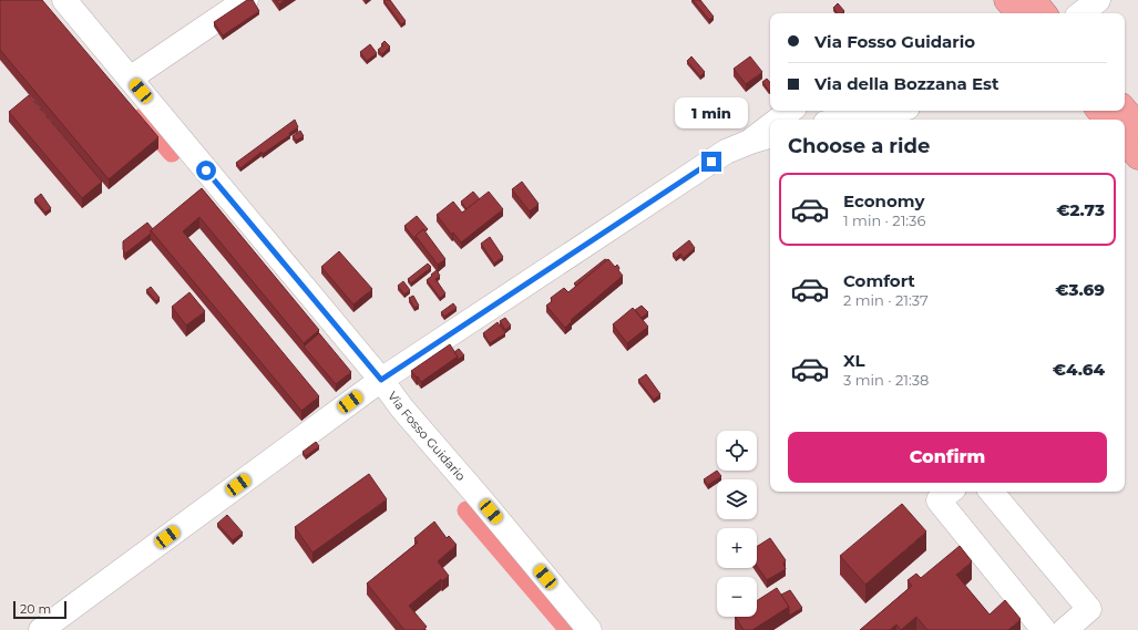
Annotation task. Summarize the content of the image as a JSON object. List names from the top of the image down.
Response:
{
  "streets": {
    "street": ["Via Fosso Guidario"]
  },
  "scale_bar": "20 m",
  "page": {
    "banner": ["Via Fosso Guidario", "Via della Bozzana Est"],
    "bubble": "1 min",
    "heading": "Choose a ride",
    "list": [
      {
        "name": "Economy",
        "note": "1 min · 21:36",
        "value": "€2.73"
      },
      {
        "name": "Comfort",
        "note": "2 min · 21:37",
        "value": "€3.69"
      },
      {
        "name": "XL",
        "note": "3 min · 21:38",
        "value": "€4.64"
      }
    ],
    "buttons": "Confirm",
    "map_buttons": ["+", "−"],
    "scale": "20 m"
  }
}
